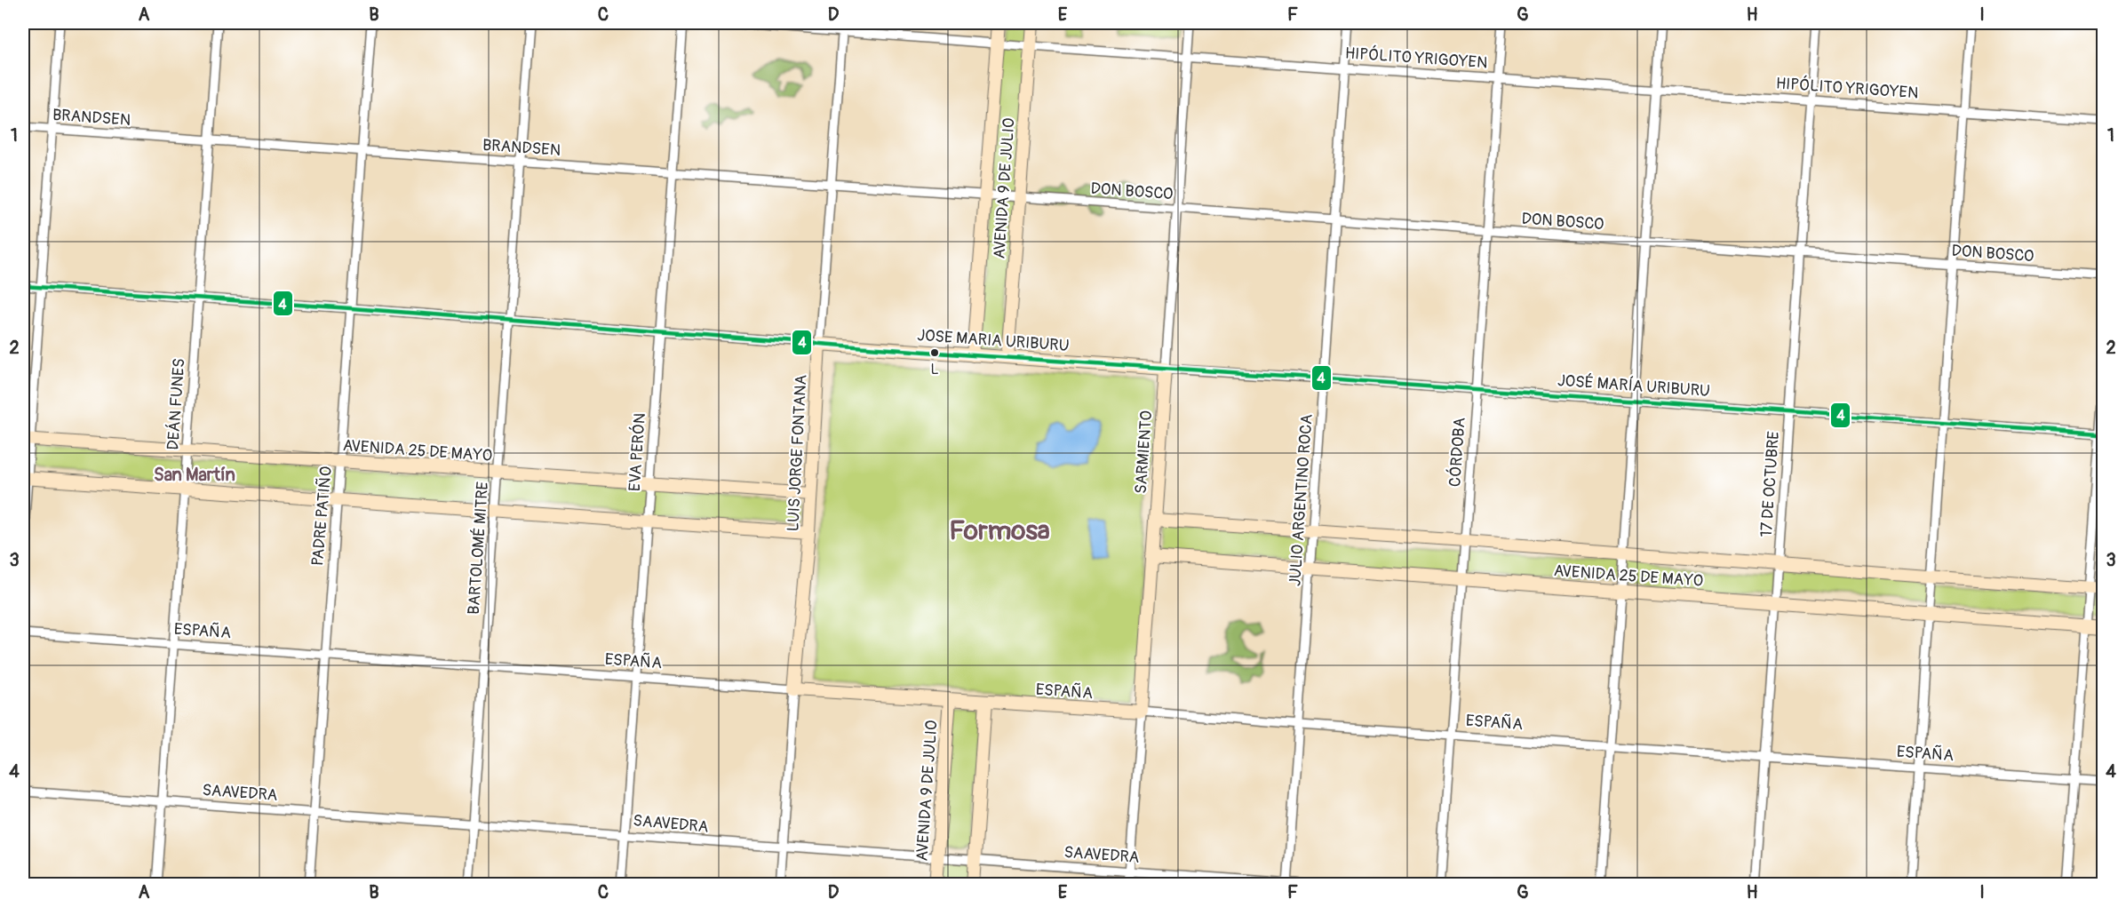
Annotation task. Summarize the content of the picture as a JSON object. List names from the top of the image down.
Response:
{
  "streets": {
    "main road": [
      "AVENIDA 9 DE JULIO",
      "JOSE MARIA URIBURU",
      "AVENIDA 25 DE MAYO",
      "SARMIENTO",
      "LUIS JORGE FONTANA",
      "ESPAÑA"
    ],
    "street": [
      "HIPÓLITO YRIGOYEN",
      "BRANDSEN",
      "DON BOSCO",
      "JOSÉ MARÍA URIBURU",
      "DEÁN FUNES",
      "EVA PERÓN",
      "CÓRDOBA",
      "17 DE OCTUBRE",
      "JULIO ARGENTINO ROCA",
      "PADRE PATIÑO",
      "BARTOLOMÉ MITRE",
      "SAAVEDRA"
    ]
  },
  "crossings": [
    ["HIPÓLITO YRIGOYEN", "AVENIDA 9 DE JULIO"],
    ["HIPÓLITO YRIGOYEN", "SARMIENTO"],
    ["HIPÓLITO YRIGOYEN", "CÓRDOBA"],
    ["HIPÓLITO YRIGOYEN", "LUIS JORGE FONTANA"],
    ["HIPÓLITO YRIGOYEN", "17 DE OCTUBRE"],
    ["HIPÓLITO YRIGOYEN", "JULIO ARGENTINO ROCA"],
    ["BRANDSEN", "AVENIDA 9 DE JULIO"],
    ["BRANDSEN", "DON BOSCO"],
    ["BRANDSEN", "DEÁN FUNES"],
    ["BRANDSEN", "EVA PERÓN"],
    ["BRANDSEN", "LUIS JORGE FONTANA"],
    ["BRANDSEN", "PADRE PATIÑO"],
    ["BRANDSEN", "BARTOLOMÉ MITRE"],
    ["AVENIDA 9 DE JULIO", "DON BOSCO"],
    ["AVENIDA 9 DE JULIO", "JOSE MARIA URIBURU"],
    ["AVENIDA 9 DE JULIO", "ESPAÑA"],
    ["AVENIDA 9 DE JULIO", "SAAVEDRA"],
    ["DON BOSCO", "SARMIENTO"],
    ["DON BOSCO", "CÓRDOBA"],
    ["DON BOSCO", "17 DE OCTUBRE"],
    ["DON BOSCO", "JULIO ARGENTINO ROCA"],
    ["JOSE MARIA URIBURU", "JOSÉ MARÍA URIBURU"],
    ["JOSE MARIA URIBURU", "SARMIENTO"],
    ["JOSE MARIA URIBURU", "LUIS JORGE FONTANA"],
    ["JOSÉ MARÍA URIBURU", "SARMIENTO"],
    ["JOSÉ MARÍA URIBURU", "CÓRDOBA"],
    ["JOSÉ MARÍA URIBURU", "17 DE OCTUBRE"],
    ["JOSÉ MARÍA URIBURU", "JULIO ARGENTINO ROCA"],
    ["DEÁN FUNES", "AVENIDA 25 DE MAYO"],
    ["DEÁN FUNES", "ESPAÑA"],
    ["DEÁN FUNES", "SAAVEDRA"],
    ["AVENIDA 25 DE MAYO", "EVA PERÓN"],
    ["AVENIDA 25 DE MAYO", "SARMIENTO"],
    ["AVENIDA 25 DE MAYO", "CÓRDOBA"],
    ["AVENIDA 25 DE MAYO", "LUIS JORGE FONTANA"],
    ["AVENIDA 25 DE MAYO", "17 DE OCTUBRE"],
    ["AVENIDA 25 DE MAYO", "JULIO ARGENTINO ROCA"],
    ["AVENIDA 25 DE MAYO", "PADRE PATIÑO"],
    ["AVENIDA 25 DE MAYO", "BARTOLOMÉ MITRE"],
    ["EVA PERÓN", "ESPAÑA"],
    ["EVA PERÓN", "SAAVEDRA"],
    ["SARMIENTO", "ESPAÑA"],
    ["SARMIENTO", "SAAVEDRA"],
    ["CÓRDOBA", "ESPAÑA"],
    ["LUIS JORGE FONTANA", "ESPAÑA"],
    ["LUIS JORGE FONTANA", "SAAVEDRA"],
    ["17 DE OCTUBRE", "ESPAÑA"],
    ["JULIO ARGENTINO ROCA", "ESPAÑA"],
    ["JULIO ARGENTINO ROCA", "SAAVEDRA"],
    ["PADRE PATIÑO", "ESPAÑA"],
    ["PADRE PATIÑO", "SAAVEDRA"],
    ["BARTOLOMÉ MITRE", "ESPAÑA"],
    ["BARTOLOMÉ MITRE", "SAAVEDRA"]
  ],
  "districts": ["San Martín", "Formosa"],
  "places": ["L"],
  "lines": ["transit line 4"],
  "grid": {
    "columns": [
      "A",
      "B",
      "C",
      "D",
      "E",
      "F",
      "G",
      "H",
      "I"
    ],
    "rows": [
      "1",
      "2",
      "3",
      "4"
    ]
  }
}
